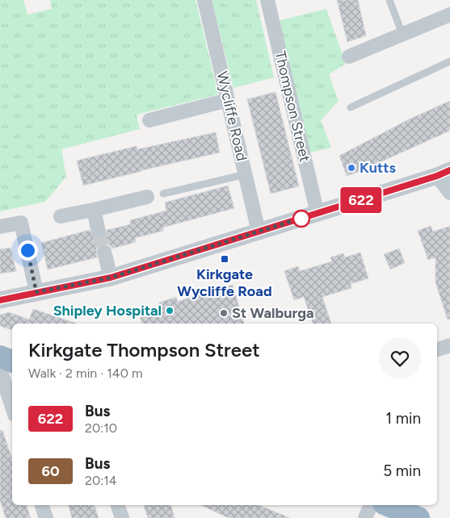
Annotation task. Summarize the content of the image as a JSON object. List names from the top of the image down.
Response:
{
  "streets": {
    "street": ["Thompson Street", "Wycliffe Road"]
  },
  "places": {
    "other": ["Kutts", "Shipley Hospital", "St Walburga"],
    "transit": ["Kirkgate Wycliffe Road"]
  },
  "lines": ["bus line 622"],
  "page": {
    "on_map": "622",
    "heading": ["Kirkgate Thompson Street", "Walk · 2 min · 140 m"],
    "list": [
      {
        "mark": "622",
        "name": "Bus",
        "note": "20:10",
        "value": "1 min"
      },
      {
        "mark": "60",
        "name": "Bus",
        "note": "20:14",
        "value": "5 min"
      }
    ]
  }
}
